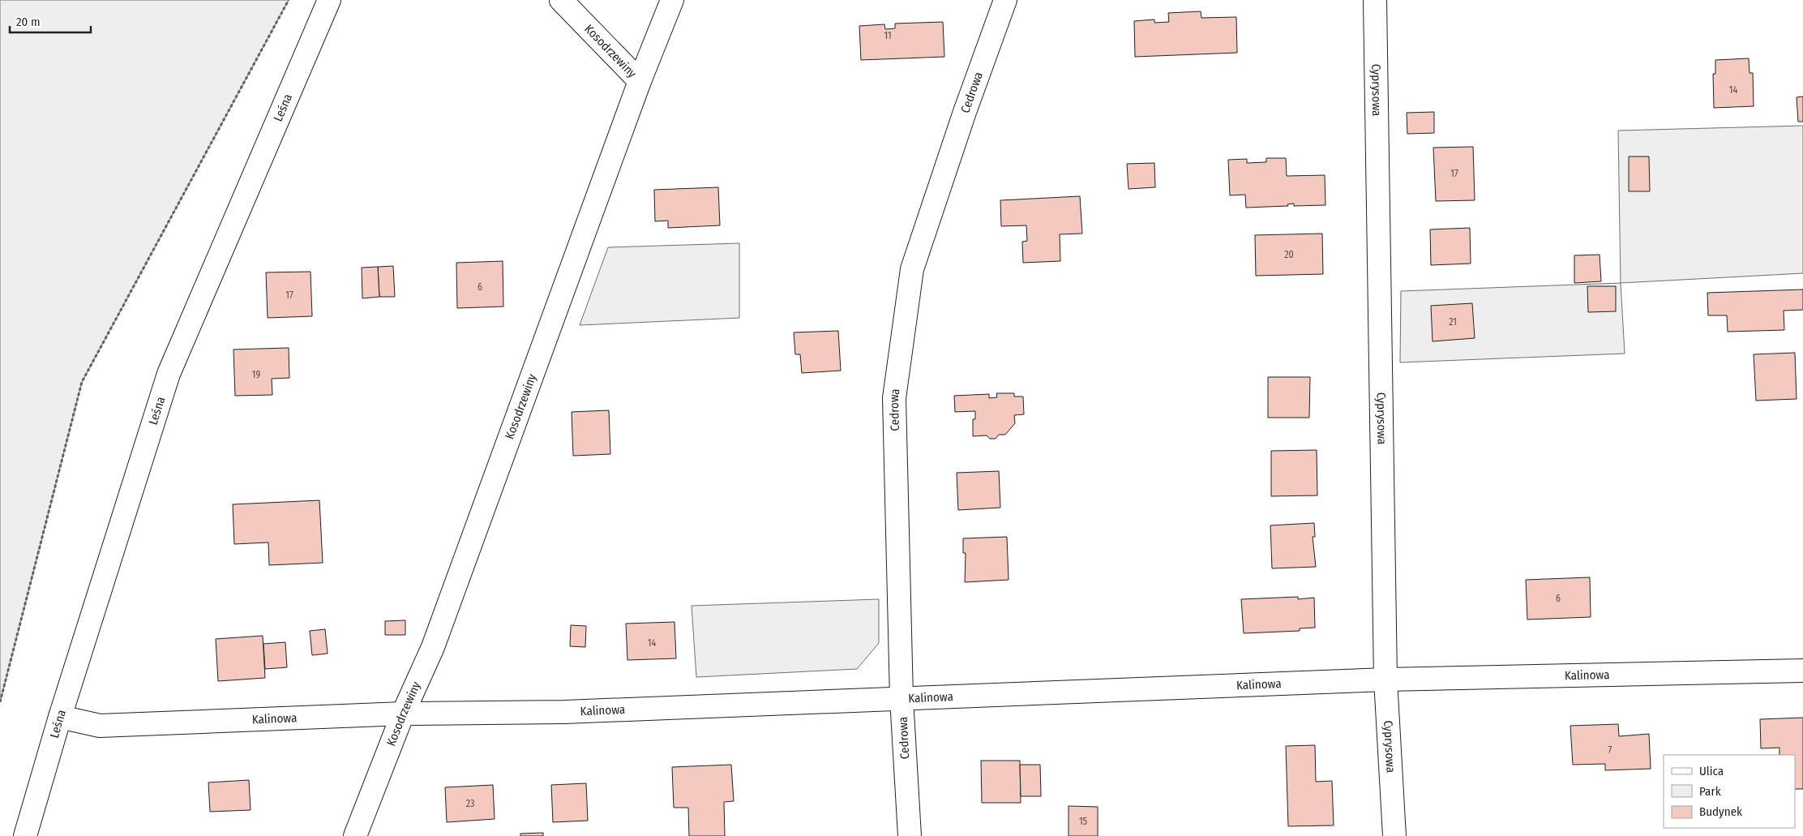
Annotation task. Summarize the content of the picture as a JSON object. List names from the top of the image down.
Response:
{
  "streets": {
    "street": [
      "Kosodrzewiny",
      "Cyprysowa",
      "Cedrowa",
      "Leśna",
      "Kalinowa"
    ]
  },
  "crossings": [
    ["Kosodrzewiny", "Kalinowa"],
    ["Cyprysowa", "Kalinowa"],
    ["Cedrowa", "Kalinowa"],
    ["Leśna", "Kalinowa"]
  ],
  "house_numbers": [
    "11",
    "14",
    "17",
    "20",
    "6",
    "17",
    "21",
    "19",
    "6",
    "14",
    "7",
    "23",
    "15"
  ],
  "legend": ["Ulica", "Park", "Budynek"],
  "scale_bar": "20 m"
}
